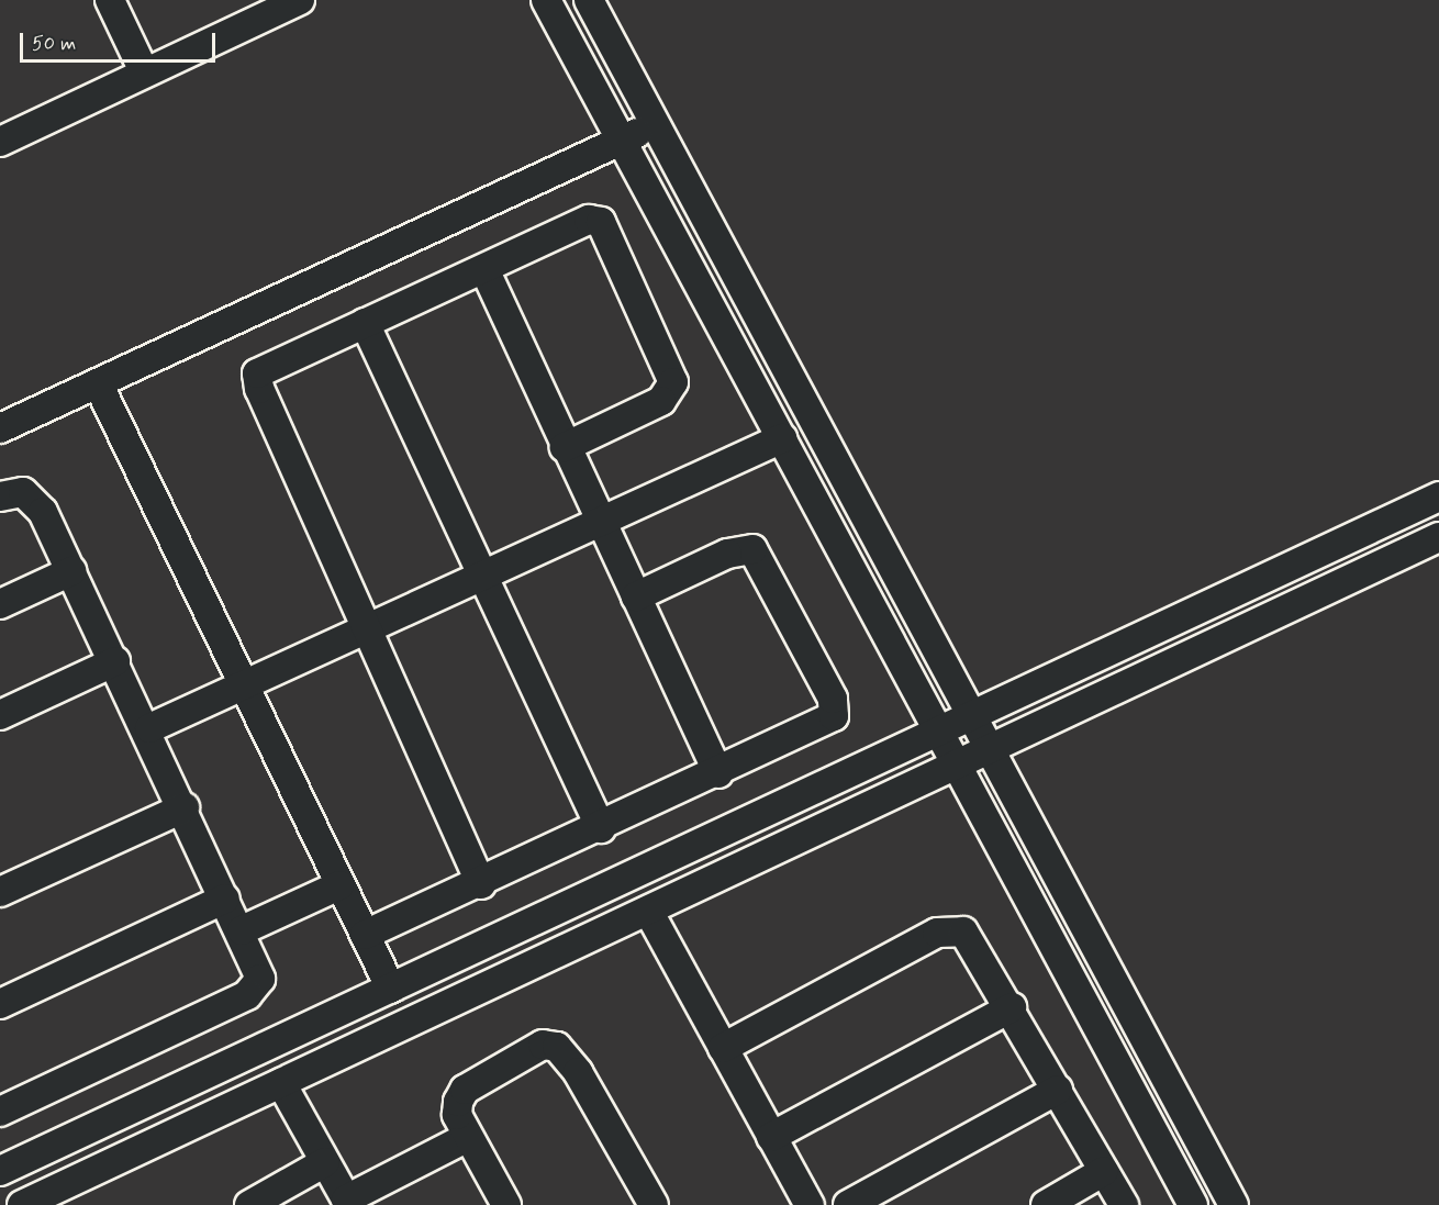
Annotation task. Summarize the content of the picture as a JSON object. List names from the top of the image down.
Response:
{
  "scale_bar": "50 m"
}
